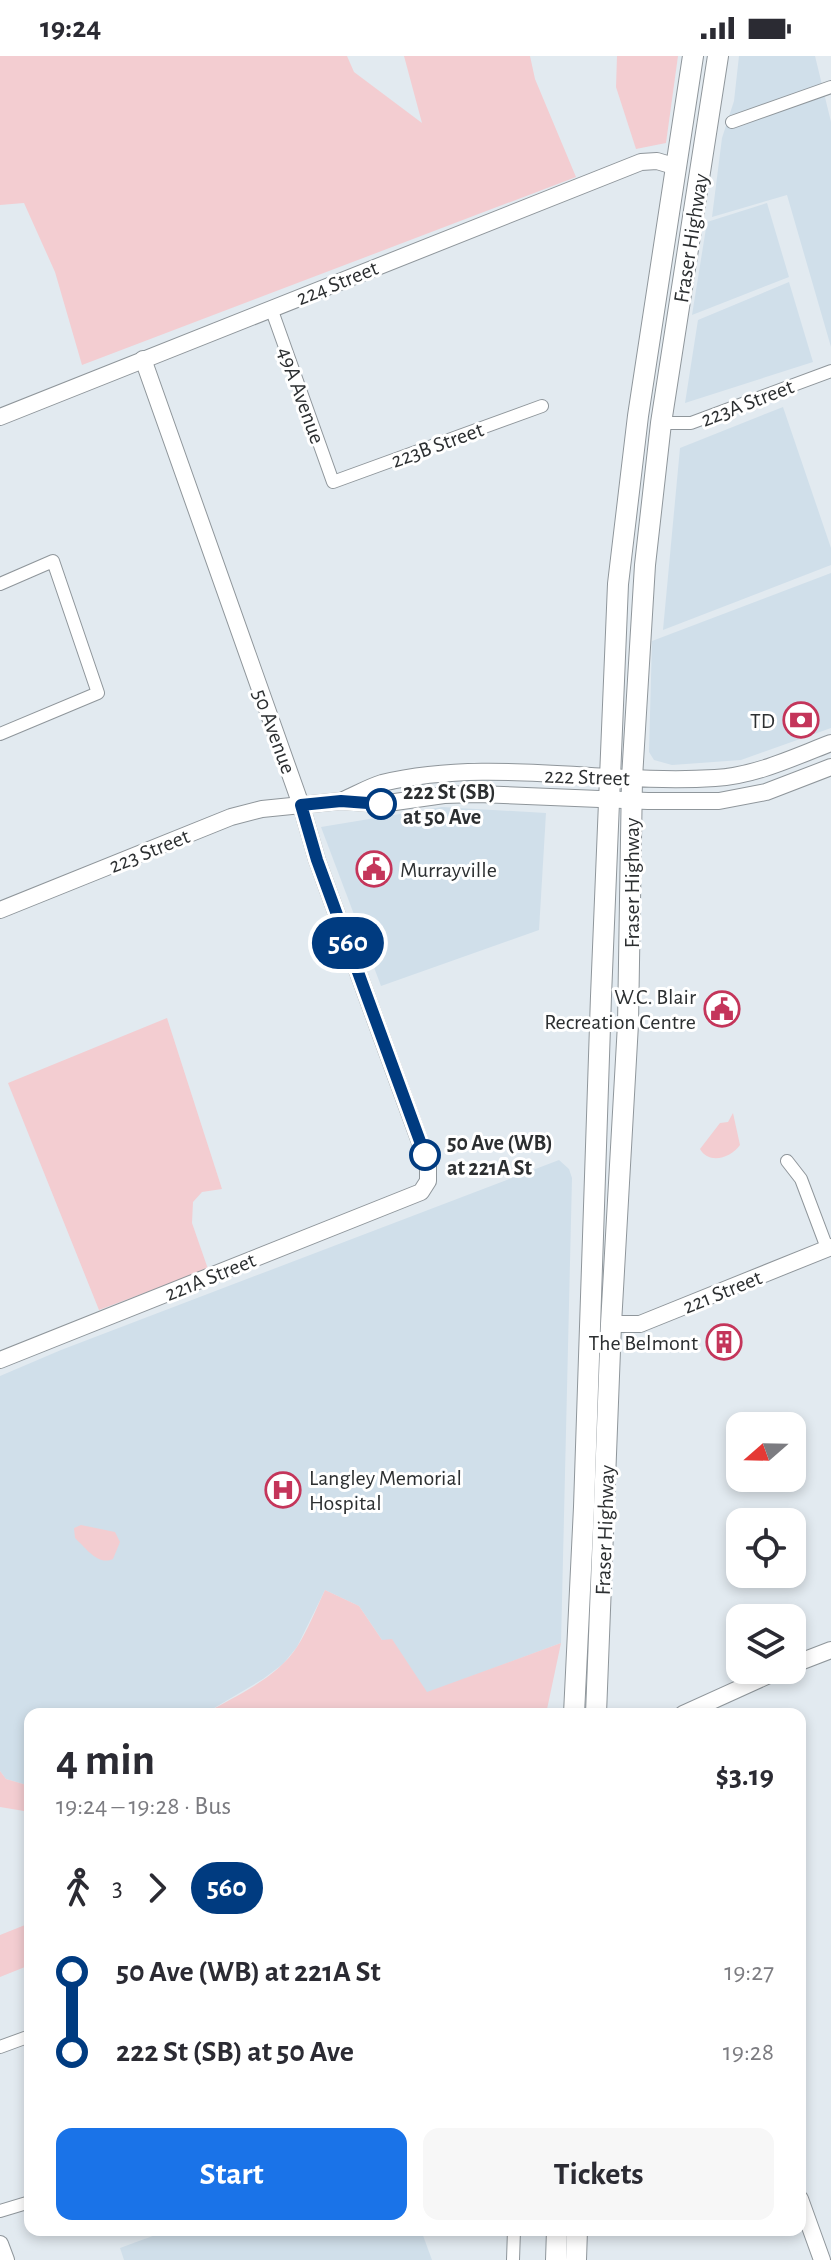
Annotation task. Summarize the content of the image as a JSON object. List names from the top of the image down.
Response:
{
  "streets": {
    "main road": ["Fraser Highway"],
    "street": [
      "224 Street",
      "49A Avenue",
      "223A Street",
      "223B Street",
      "50 Avenue",
      "222 Street",
      "223 Street",
      "221A Street",
      "221 Street"
    ]
  },
  "crossings": [
    ["Fraser Highway", "224 Street"],
    ["Fraser Highway", "223A Street"],
    ["Fraser Highway", "222 Street"],
    ["Fraser Highway", "221 Street"],
    ["224 Street", "49A Avenue"],
    ["224 Street", "50 Avenue"],
    ["49A Avenue", "223B Street"],
    ["50 Avenue", "222 Street"],
    ["50 Avenue", "223 Street"],
    ["50 Avenue", "221A Street"],
    ["222 Street", "223 Street"]
  ],
  "places": {
    "bank": ["TD"],
    "other": ["222 St (SB) at 50 Ave", "50 Ave (WB) at 221A St"],
    "public building": ["Murrayville", "W.C. Blair Recreation Centre"],
    "building": ["The Belmont"],
    "hospital": ["Langley Memorial Hospital"]
  },
  "lines": ["bus line 560"],
  "north": "left",
  "page": {
    "status": "19:24",
    "on_map": "560",
    "heading": ["4 min", "19:24 – 19:28 · Bus", "$3.19"],
    "legs": ["3", "560"],
    "list": [
      {
        "name": "50 Ave (WB) at 221A St",
        "value": "19:27"
      },
      {
        "name": "222 St (SB) at 50 Ave",
        "value": "19:28"
      }
    ],
    "buttons": ["Start", "Tickets"]
  }
}
